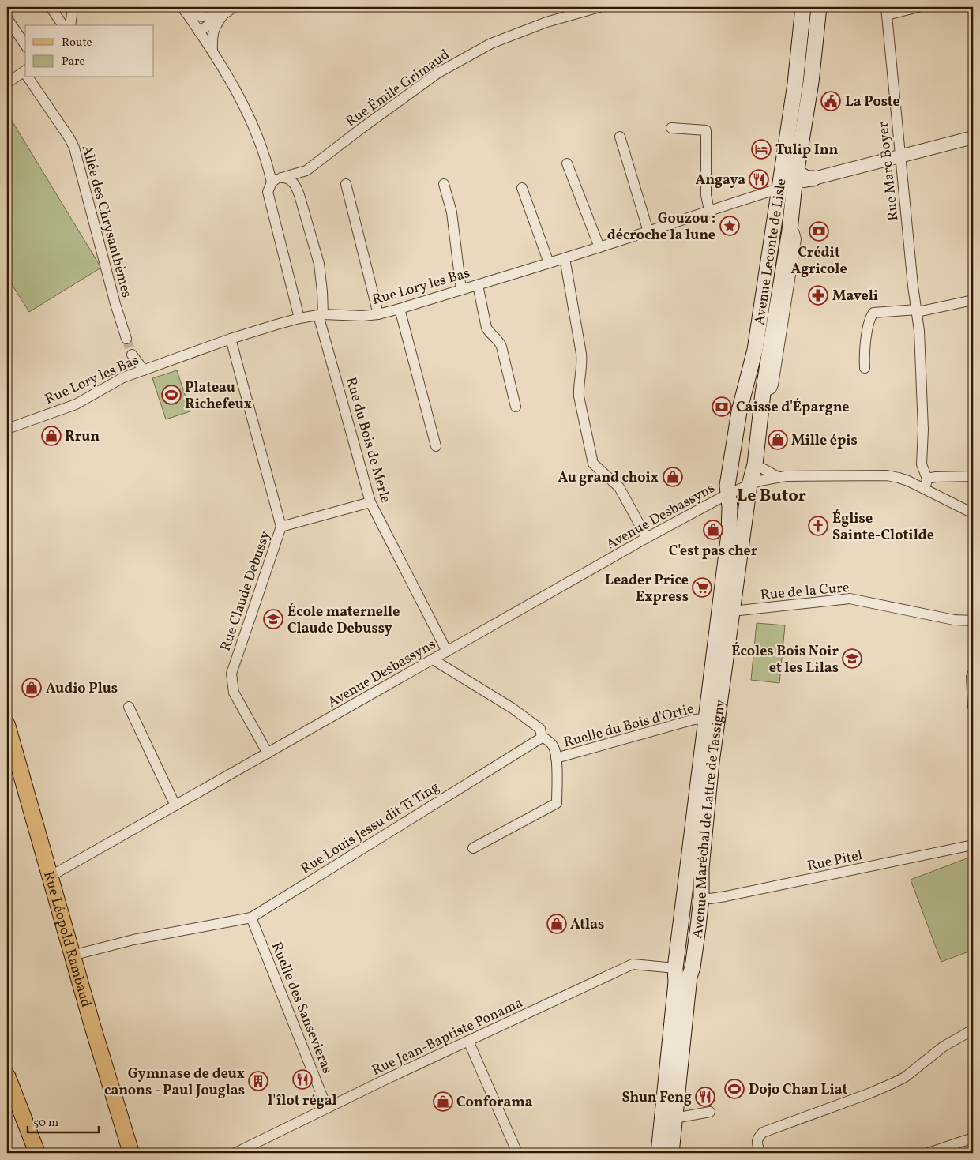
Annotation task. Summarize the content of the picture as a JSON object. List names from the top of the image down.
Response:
{
  "streets": {
    "main road": ["Avenue Leconte de Lisle", "Avenue Maréchal de Lattre de Tassigny", "Rue Léopold Rambaud"],
    "street": [
      "Rue Émile Grimaud",
      "Rue Marc Boyer",
      "Allée des Chrysanthèmes",
      "Rue Lory les Bas",
      "Rue du Bois de Merle",
      "Avenue Desbassyns",
      "Rue Claude Debussy",
      "Rue de la Cure",
      "Ruelle du Bois d'Ortie",
      "Rue Louis Jessu dit Ti Ting",
      "Rue Pitel",
      "Ruelle des Sansevieras",
      "Rue Jean-Baptiste Ponama"
    ]
  },
  "crossings": [
    ["Avenue Leconte de Lisle", "Rue Lory les Bas"],
    ["Avenue Leconte de Lisle", "Avenue Desbassyns"],
    ["Avenue Leconte de Lisle", "Avenue Maréchal de Lattre de Tassigny"],
    ["Rue Lory les Bas", "Rue du Bois de Merle"],
    ["Rue Lory les Bas", "Rue Claude Debussy"],
    ["Rue du Bois de Merle", "Avenue Desbassyns"],
    ["Avenue Desbassyns", "Rue Claude Debussy"],
    ["Avenue Desbassyns", "Avenue Maréchal de Lattre de Tassigny"],
    ["Avenue Desbassyns", "Rue Léopold Rambaud"],
    ["Rue de la Cure", "Avenue Maréchal de Lattre de Tassigny"],
    ["Ruelle du Bois d'Ortie", "Avenue Maréchal de Lattre de Tassigny"],
    ["Avenue Maréchal de Lattre de Tassigny", "Rue Pitel"],
    ["Avenue Maréchal de Lattre de Tassigny", "Rue Jean-Baptiste Ponama"],
    ["Rue Louis Jessu dit Ti Ting", "Rue Léopold Rambaud"],
    ["Rue Louis Jessu dit Ti Ting", "Ruelle des Sansevieras"],
    ["Ruelle des Sansevieras", "Rue Jean-Baptiste Ponama"]
  ],
  "districts": ["Le Butor"],
  "places": {
    "public building": ["La Poste"],
    "hotel": ["Tulip Inn"],
    "restaurant": ["Angaya", "l'îlot régal", "Shun Feng"],
    "place": ["Gouzou : décroche la lune"],
    "bank": ["Crédit Agricole", "Caisse d'Épargne"],
    "pharmacy": ["Maveli"],
    "sports": ["Plateau Richefeux", "Dojo Chan Liat"],
    "shop": [
      "Rrun",
      "Mille épis",
      "Au grand choix",
      "C'est pas cher",
      "Audio Plus",
      "Atlas",
      "Conforama"
    ],
    "church": ["Église Sainte-Clotilde"],
    "supermarket": ["Leader Price Express"],
    "school or university": ["École maternelle Claude Debussy", "Écoles Bois Noir et les Lilas"],
    "building": ["Gymnase de deux canons - Paul Jouglas"]
  },
  "legend": ["Route", "Parc"],
  "scale_bar": "50 m"
}
